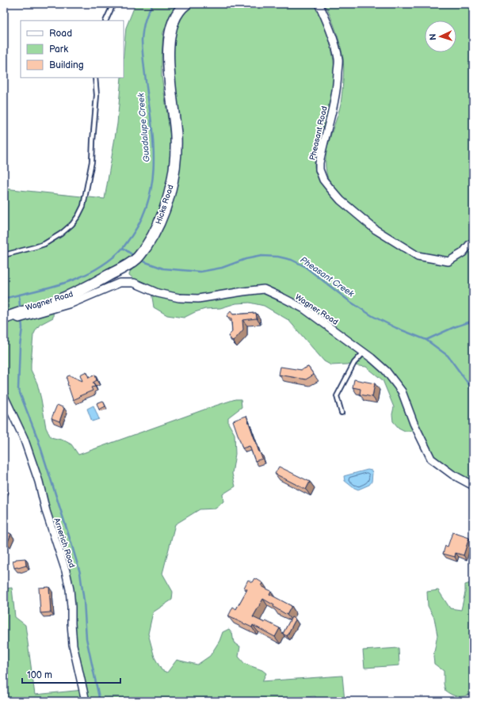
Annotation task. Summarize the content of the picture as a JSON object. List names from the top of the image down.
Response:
{
  "streets": {
    "street": [
      "Pheasant Road",
      "Hicks Road",
      "Wagner Road",
      "Arnerich Road"
    ]
  },
  "crossings": [
    ["Hicks Road", "Wagner Road"]
  ],
  "water": ["Guadalupe Creek", "Pheasant Creek"],
  "legend": ["Road", "Park", "Building"],
  "scale_bar": "100 m",
  "north": "left"
}
